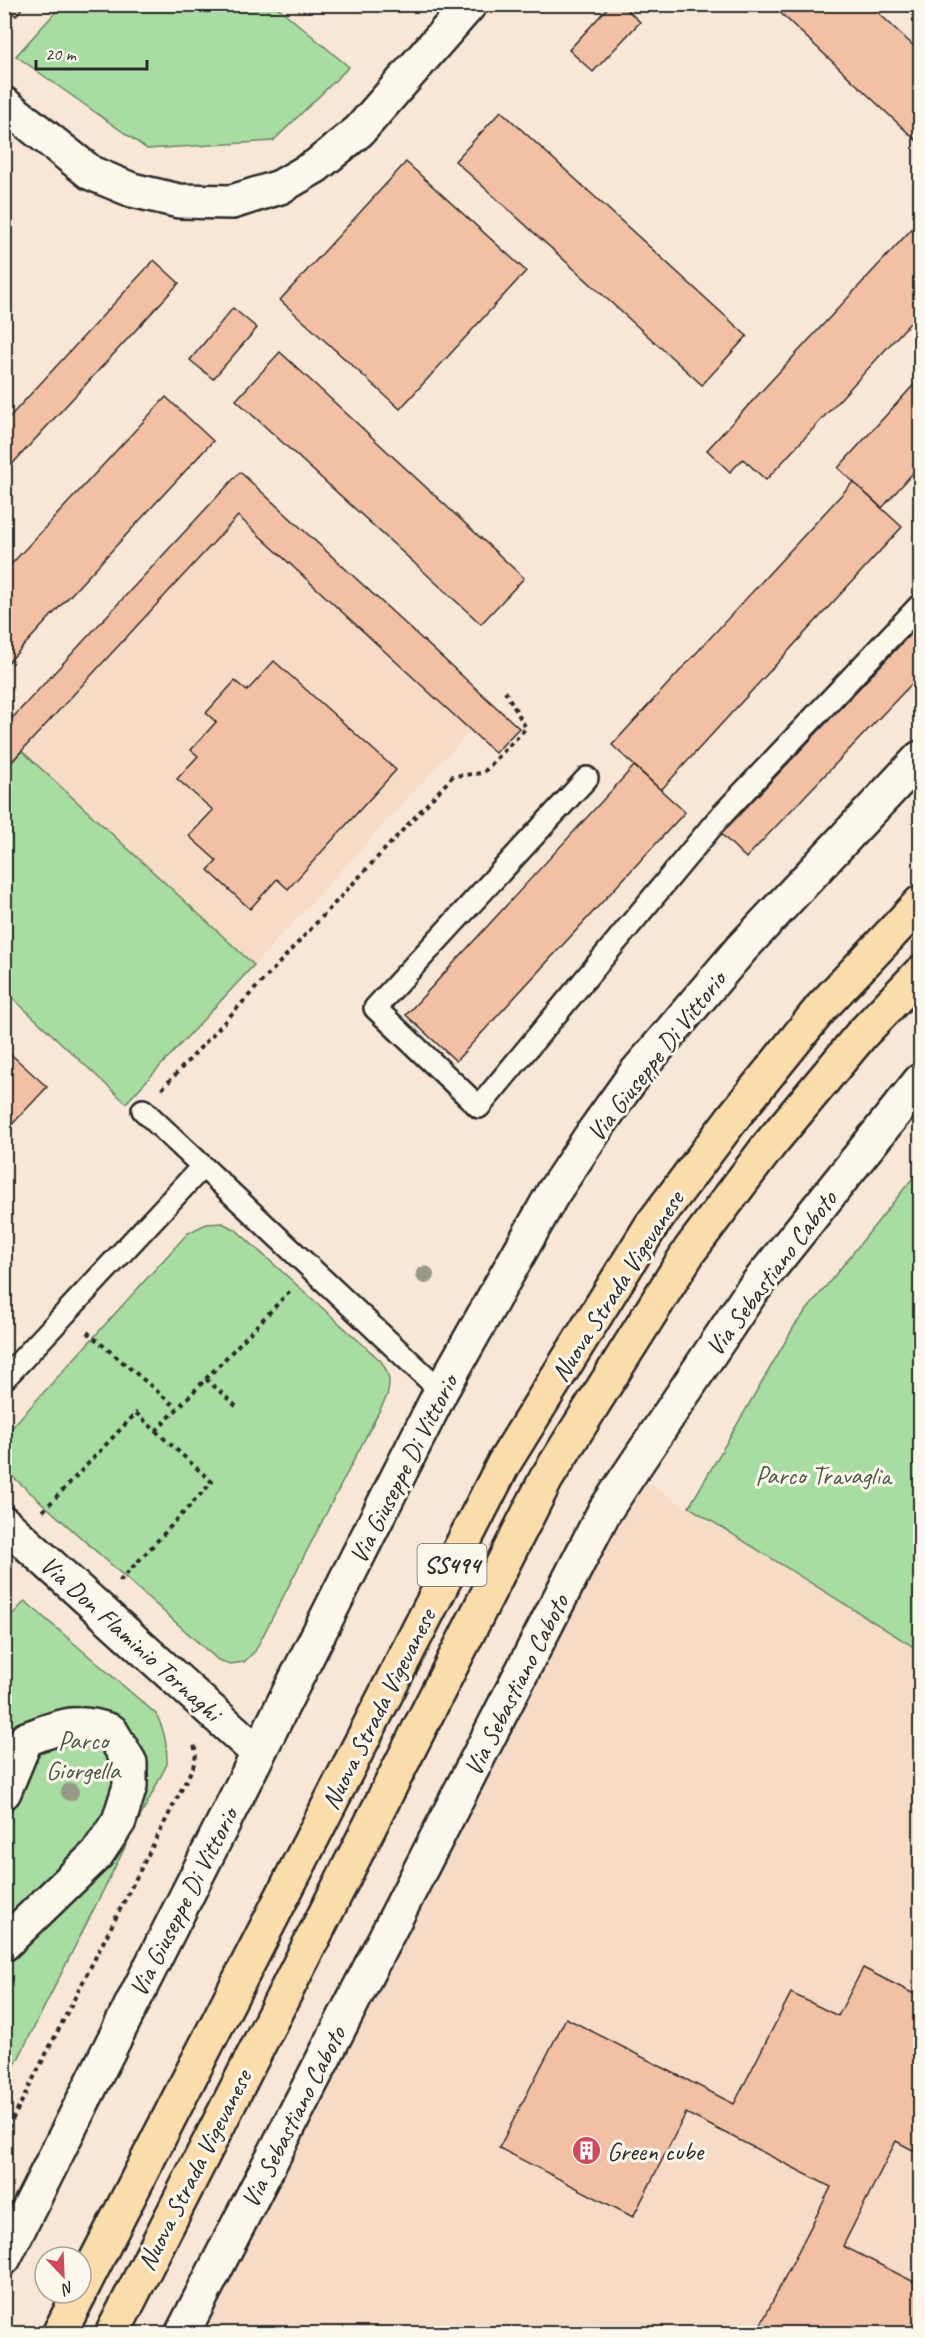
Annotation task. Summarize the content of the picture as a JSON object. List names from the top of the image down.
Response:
{
  "streets": {
    "main road": ["Nuova Strada Vigevanese", "SS494"],
    "street": ["Via Giuseppe Di Vittorio", "Via Sebastiano Caboto", "Via Don Flaminio Tornaghi"]
  },
  "crossings": [
    ["Via Giuseppe Di Vittorio", "Via Don Flaminio Tornaghi"]
  ],
  "parks": ["Parco Travaglia", "Parco Giorgella"],
  "places": {
    "building": ["Green cube"]
  },
  "scale_bar": "20 m",
  "north": "bottom right"
}
